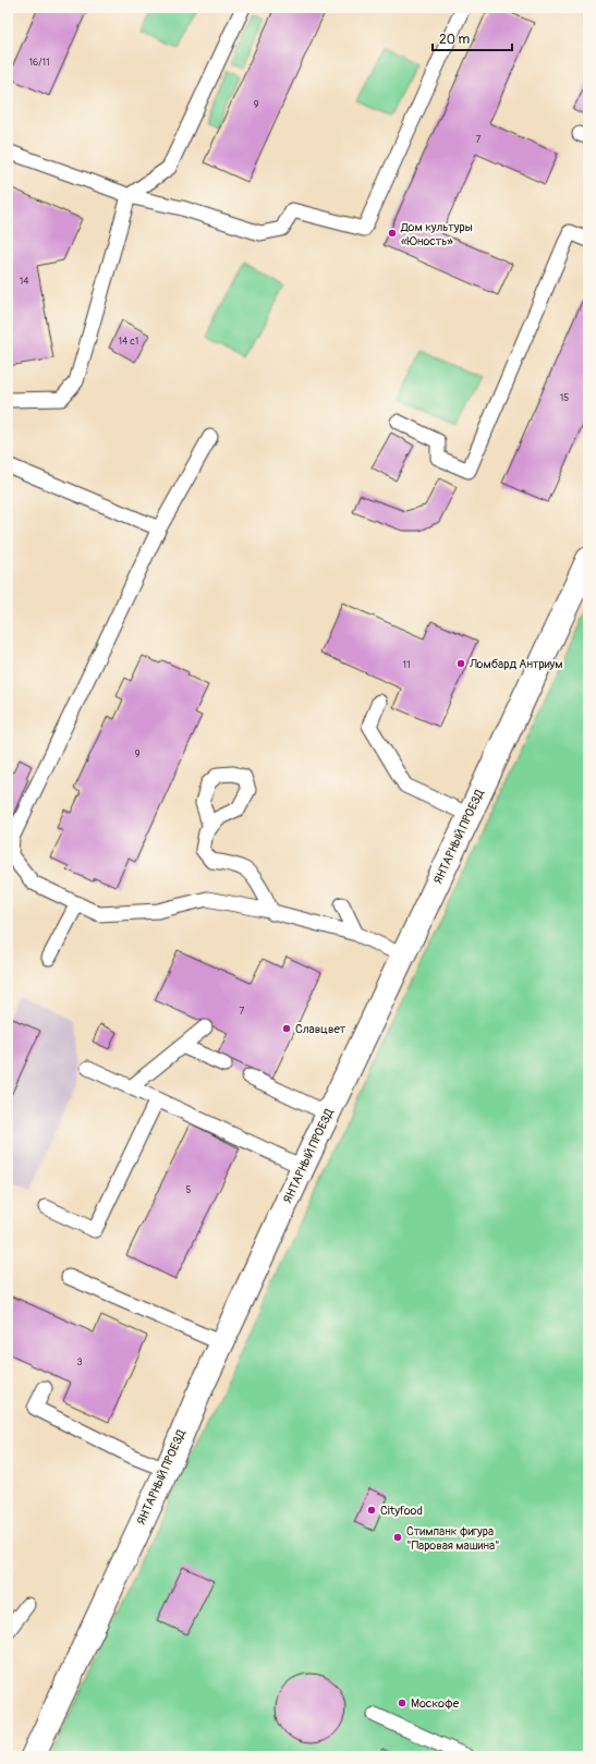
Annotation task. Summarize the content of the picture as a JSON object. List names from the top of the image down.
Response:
{
  "streets": {
    "street": ["ЯНТАРНЫЙ ПРОЕЗД"]
  },
  "places": [
    "Дом культуры «Юность»",
    "Ломбард Антриум",
    "Славцвет",
    "Cityfood",
    "Стимпанк фигура \"Паровая машина\"",
    "Москофе"
  ],
  "house_numbers": [
    "16/11",
    "9",
    "7",
    "14",
    "14 с1",
    "15",
    "11",
    "9",
    "7",
    "5",
    "3"
  ],
  "scale_bar": "20 m"
}
